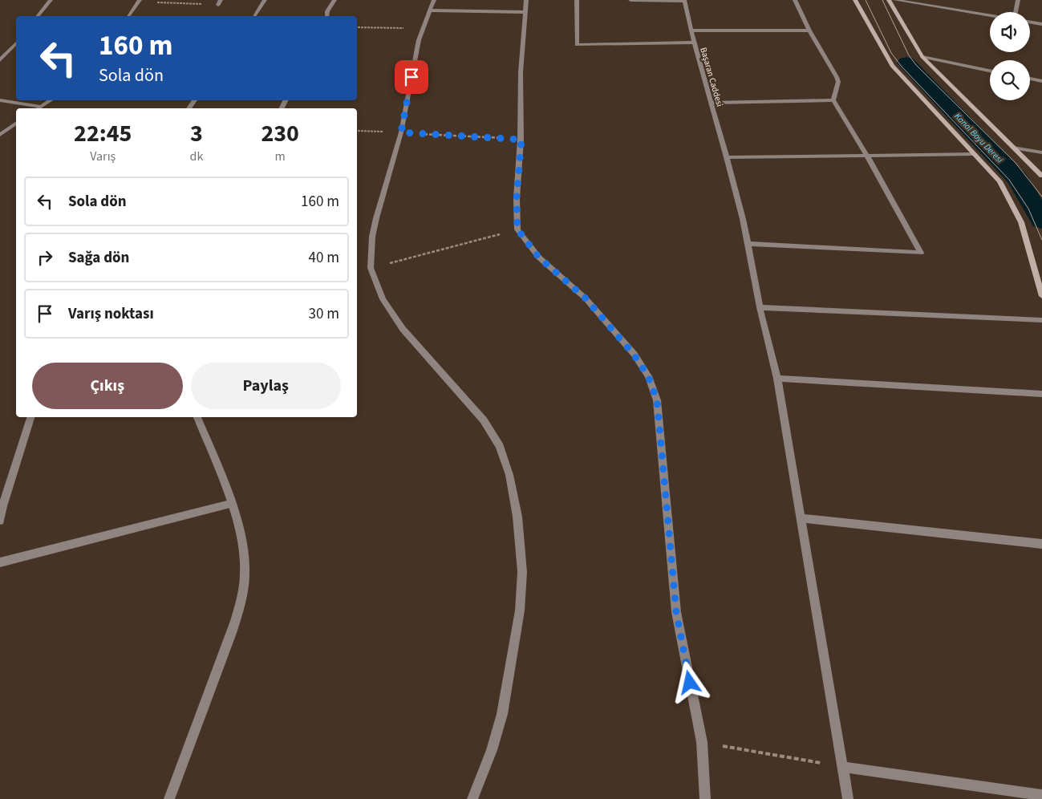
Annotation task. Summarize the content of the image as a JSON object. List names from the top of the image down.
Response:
{
  "streets": {
    "street": ["Başaran Caddesi"]
  },
  "water": ["Kanal Boyu Deresi"],
  "page": {
    "turn": ["160 m", "Sola dön"],
    "eta": [
      "22:45",
      "Varış",
      "3",
      "dk",
      "230",
      "m"
    ],
    "list": [
      {
        "name": "Sola dön",
        "value": "160 m"
      },
      {
        "name": "Sağa dön",
        "value": "40 m"
      },
      {
        "name": "Varış noktası",
        "value": "30 m"
      }
    ],
    "buttons": ["Çıkış", "Paylaş"]
  }
}
